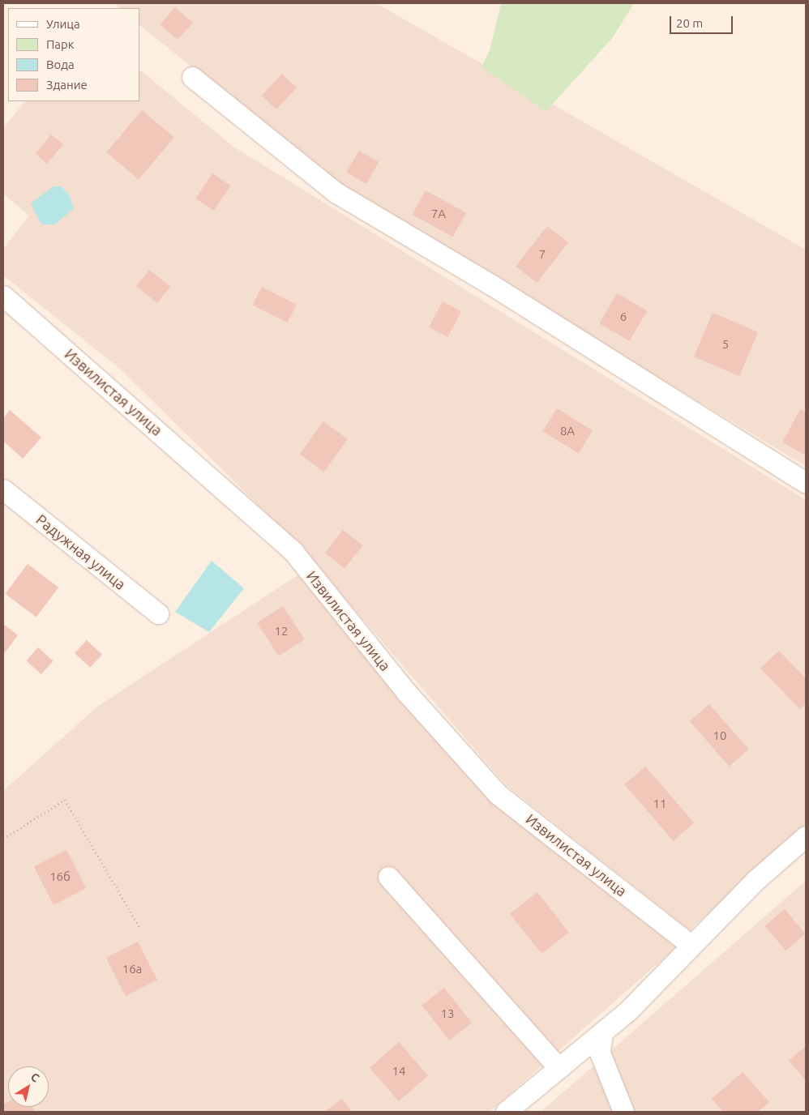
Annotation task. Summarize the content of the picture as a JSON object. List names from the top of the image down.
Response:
{
  "streets": {
    "street": ["Извилистая улица", "Радужная улица"]
  },
  "house_numbers": [
    "7А",
    "7",
    "6",
    "5",
    "8А",
    "12",
    "10",
    "11",
    "16б",
    "16а",
    "13",
    "14"
  ],
  "legend": [
    "Улица",
    "Парк",
    "Вода",
    "Здание"
  ],
  "scale_bar": "20 m",
  "north": "top right"
}
